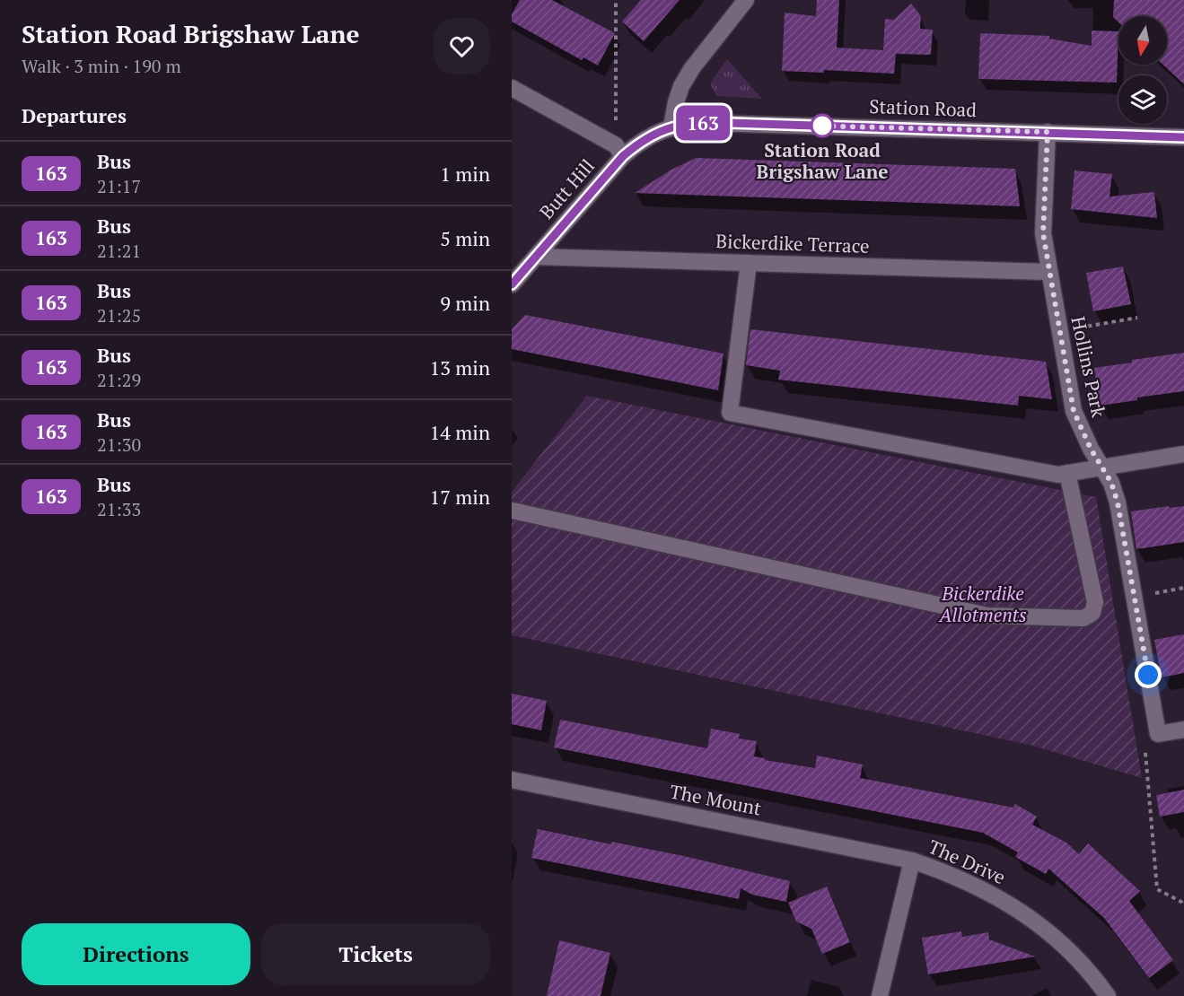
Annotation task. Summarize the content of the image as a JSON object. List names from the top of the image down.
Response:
{
  "streets": {
    "street": [
      "Station Road",
      "Butt Hill",
      "Bickerdike Terrace",
      "Hollins Park",
      "The Mount",
      "The Drive"
    ]
  },
  "crossings": [
    ["Station Road", "Butt Hill"],
    ["Station Road", "Hollins Park"],
    ["Butt Hill", "Bickerdike Terrace"],
    ["Bickerdike Terrace", "Hollins Park"],
    ["The Mount", "The Drive"]
  ],
  "parks": ["Bickerdike Allotments"],
  "places": ["Station Road Brigshaw Lane"],
  "lines": ["bus line 163"],
  "north": "bottom",
  "page": {
    "heading": [
      ["Station Road Brigshaw Lane", "Walk · 3 min · 190 m"],
      "Departures"
    ],
    "on_map": "163",
    "list": [
      {
        "mark": "163",
        "name": "Bus",
        "note": "21:17",
        "value": "1 min"
      },
      {
        "mark": "163",
        "name": "Bus",
        "note": "21:21",
        "value": "5 min"
      },
      {
        "mark": "163",
        "name": "Bus",
        "note": "21:25",
        "value": "9 min"
      },
      {
        "mark": "163",
        "name": "Bus",
        "note": "21:29",
        "value": "13 min"
      },
      {
        "mark": "163",
        "name": "Bus",
        "note": "21:30",
        "value": "14 min"
      },
      {
        "mark": "163",
        "name": "Bus",
        "note": "21:33",
        "value": "17 min"
      }
    ],
    "buttons": ["Directions", "Tickets"]
  }
}
